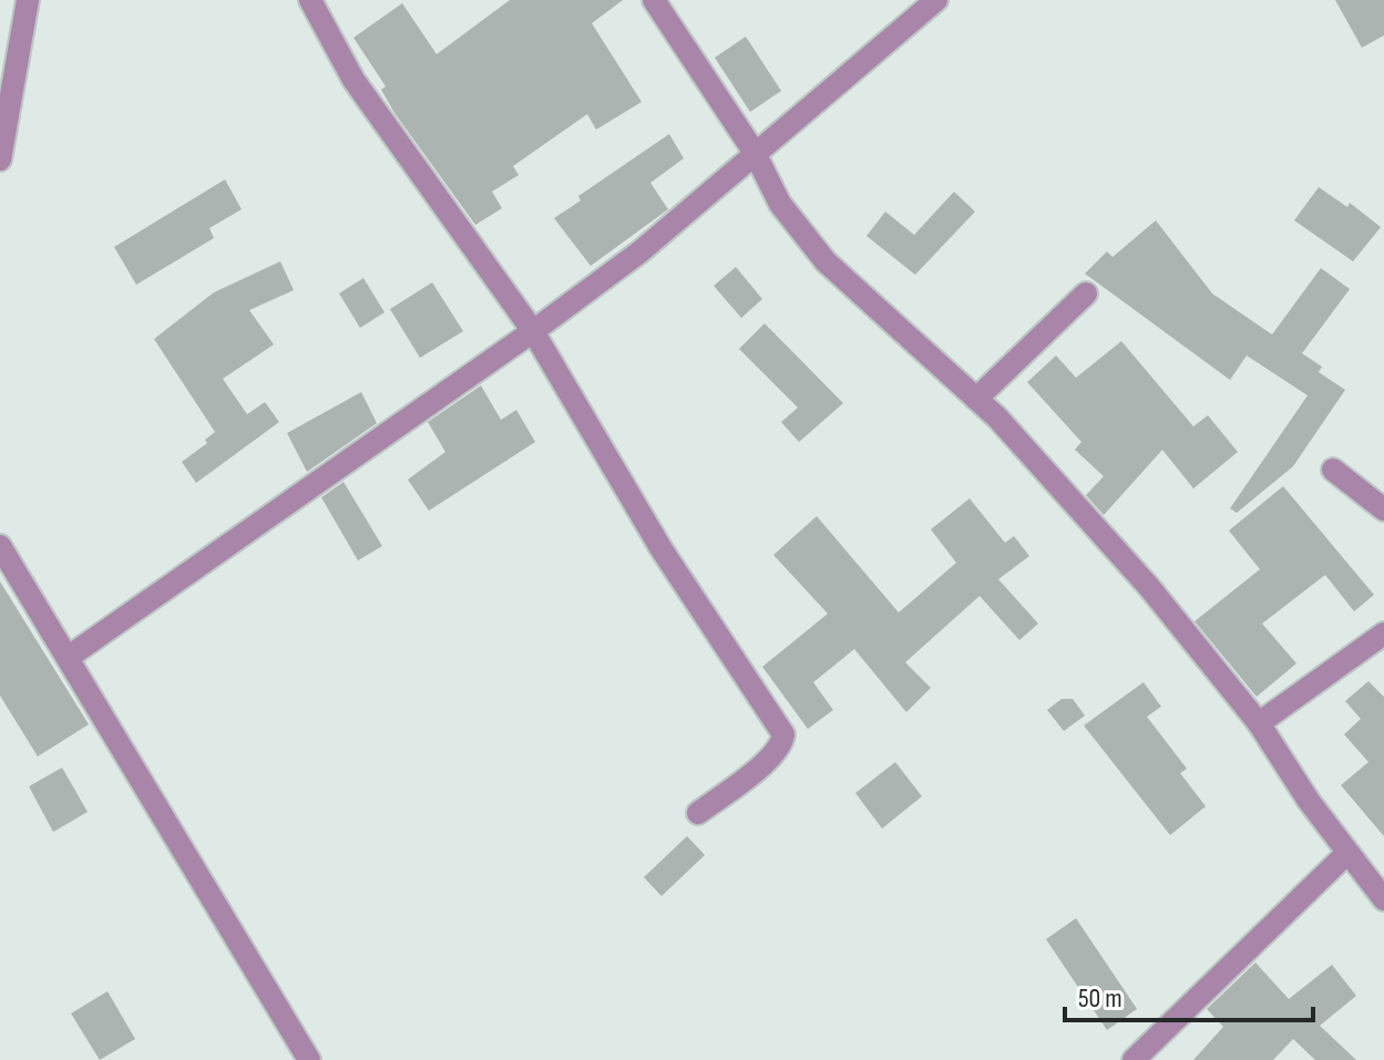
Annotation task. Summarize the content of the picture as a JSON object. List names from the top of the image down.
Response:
{
  "scale_bar": "50 m"
}
